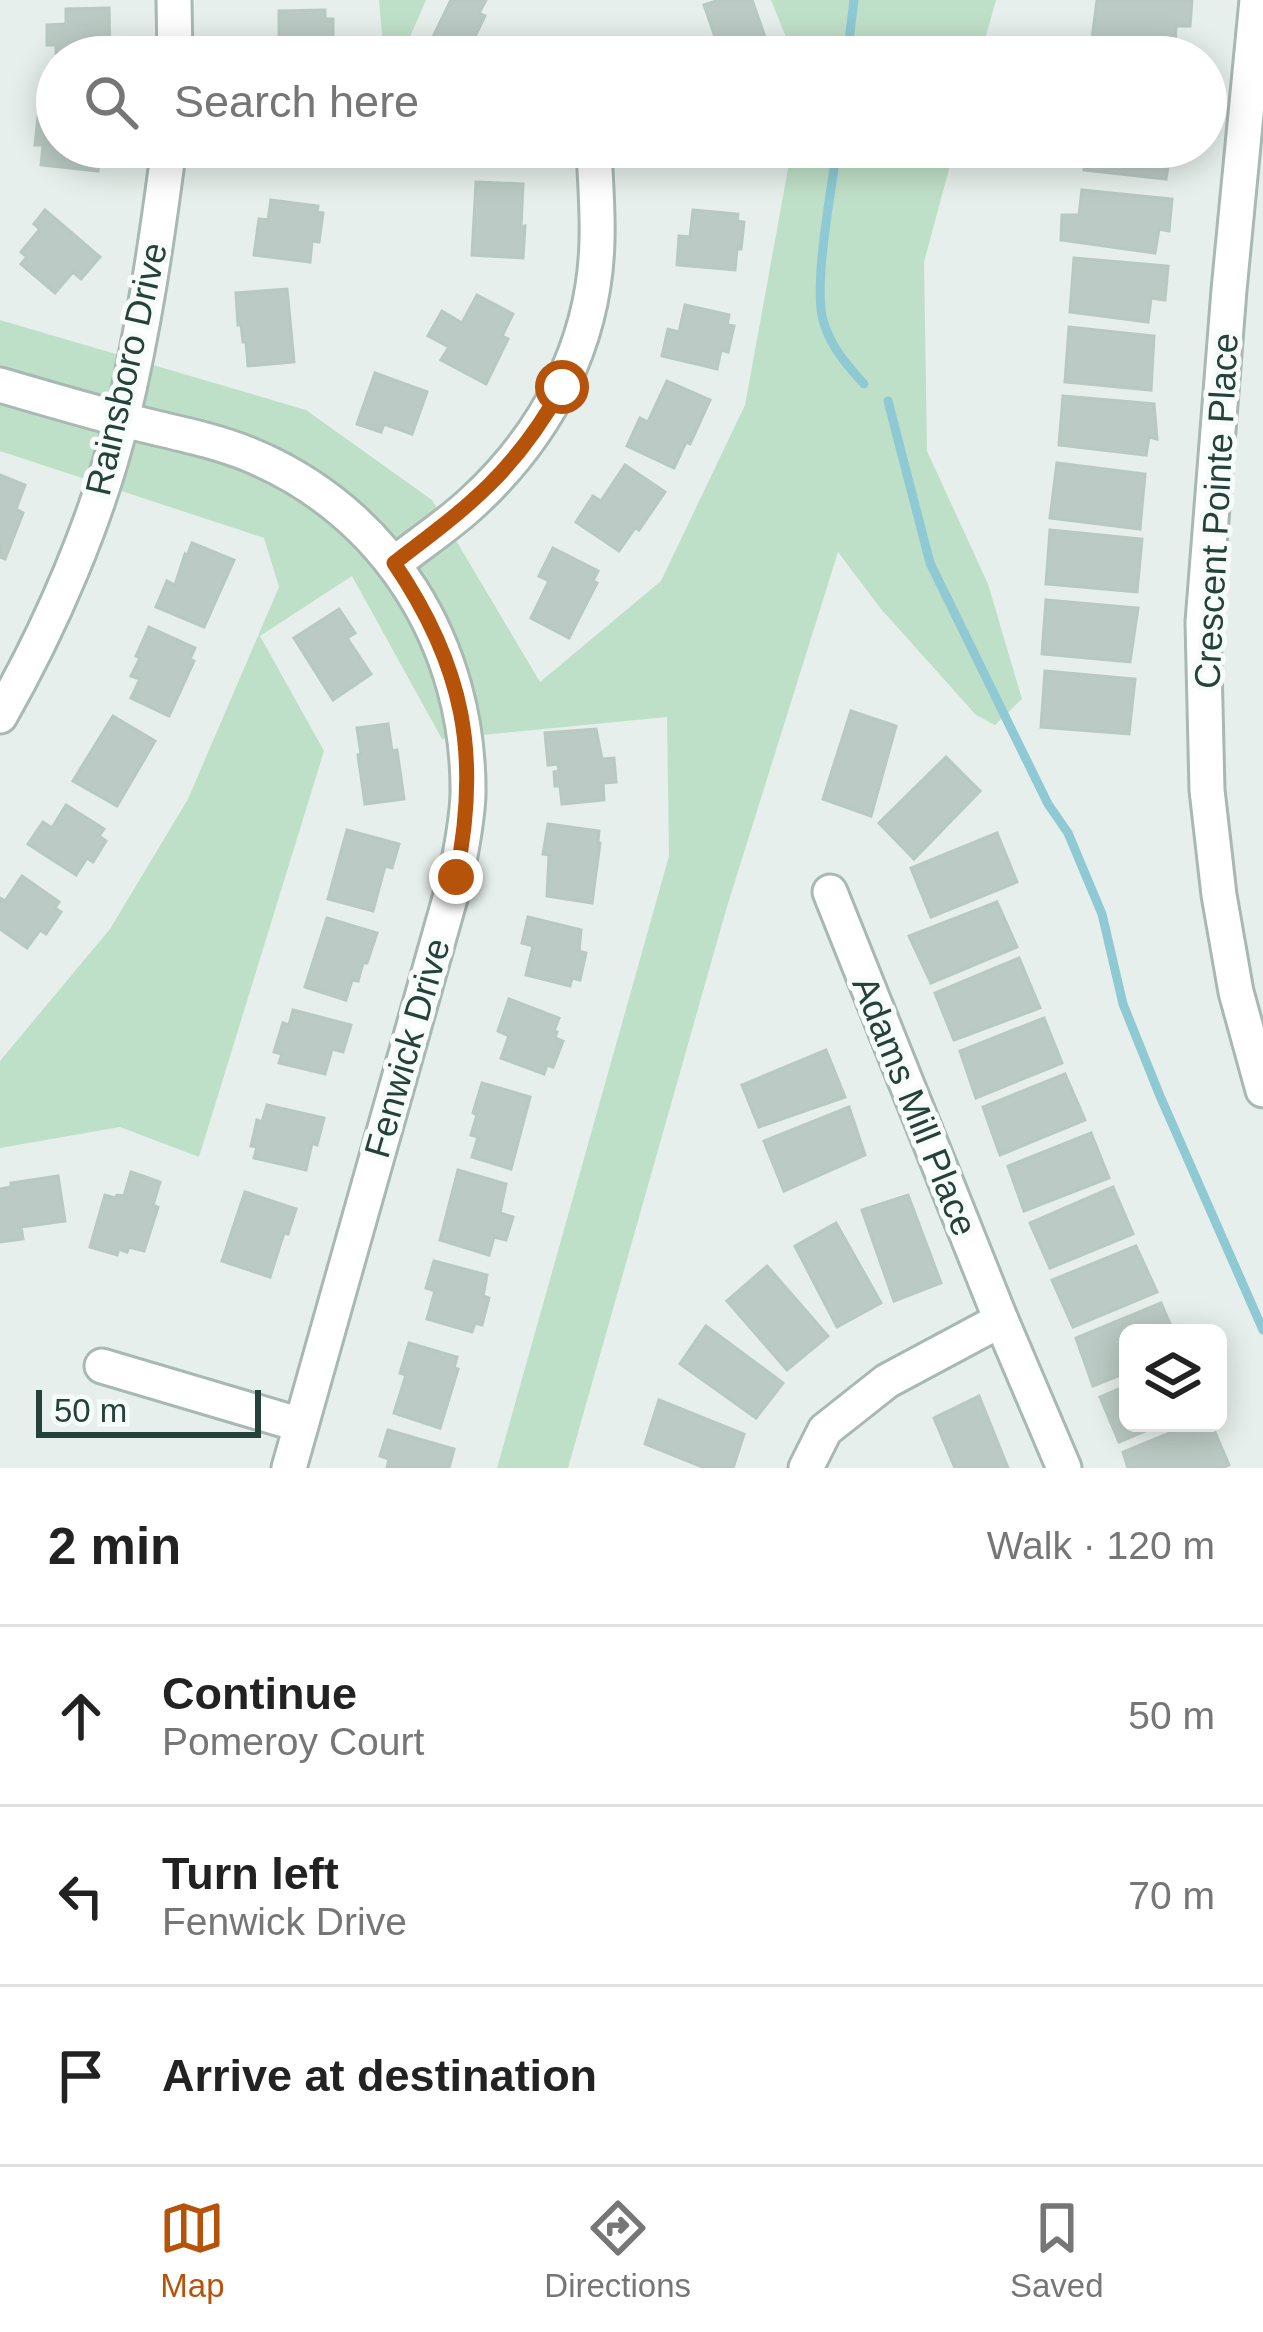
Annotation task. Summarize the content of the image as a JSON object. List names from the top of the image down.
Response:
{
  "streets": {
    "street": [
      "Rainsboro Drive",
      "Crescent Pointe Place",
      "Fenwick Drive",
      "Adams Mill Place"
    ]
  },
  "crossings": [
    ["Rainsboro Drive", "Fenwick Drive"]
  ],
  "scale_bar": "50 m",
  "page": {
    "search": "Search here",
    "scale": "50 m",
    "heading": ["2 min", "Walk · 120 m"],
    "list": [
      ["Continue", "Pomeroy Court", "50 m"],
      ["Turn left", "Fenwick Drive", "70 m"],
      "Arrive at destination"
    ],
    "nav": ["Map", "Directions", "Saved"]
  }
}
